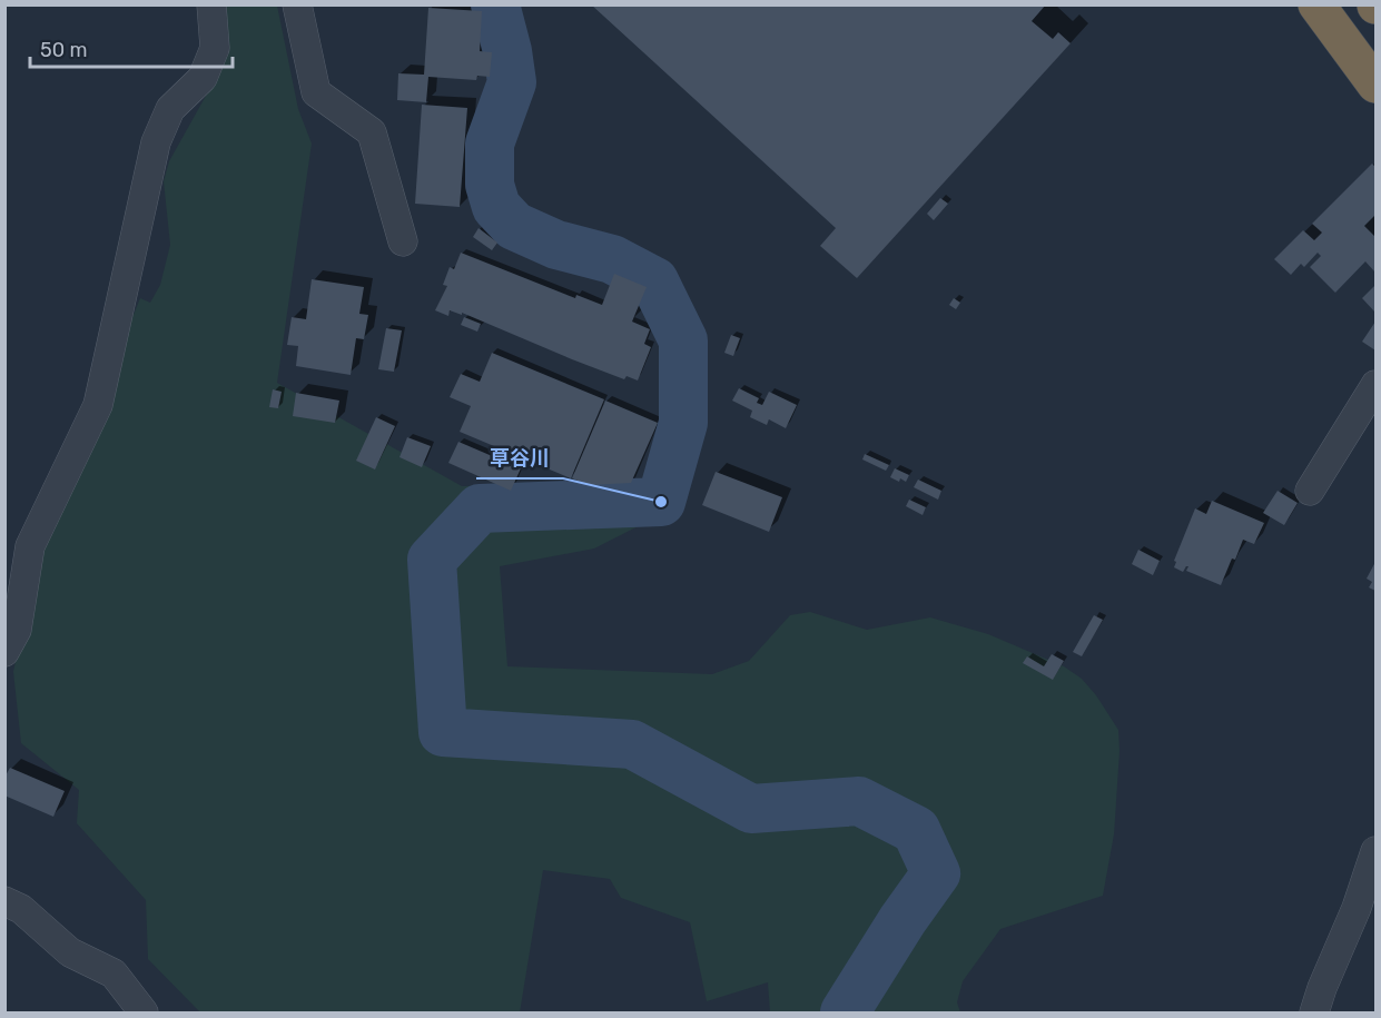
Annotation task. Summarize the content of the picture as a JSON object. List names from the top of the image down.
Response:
{
  "places": ["草谷川"],
  "scale_bar": "50 m"
}
